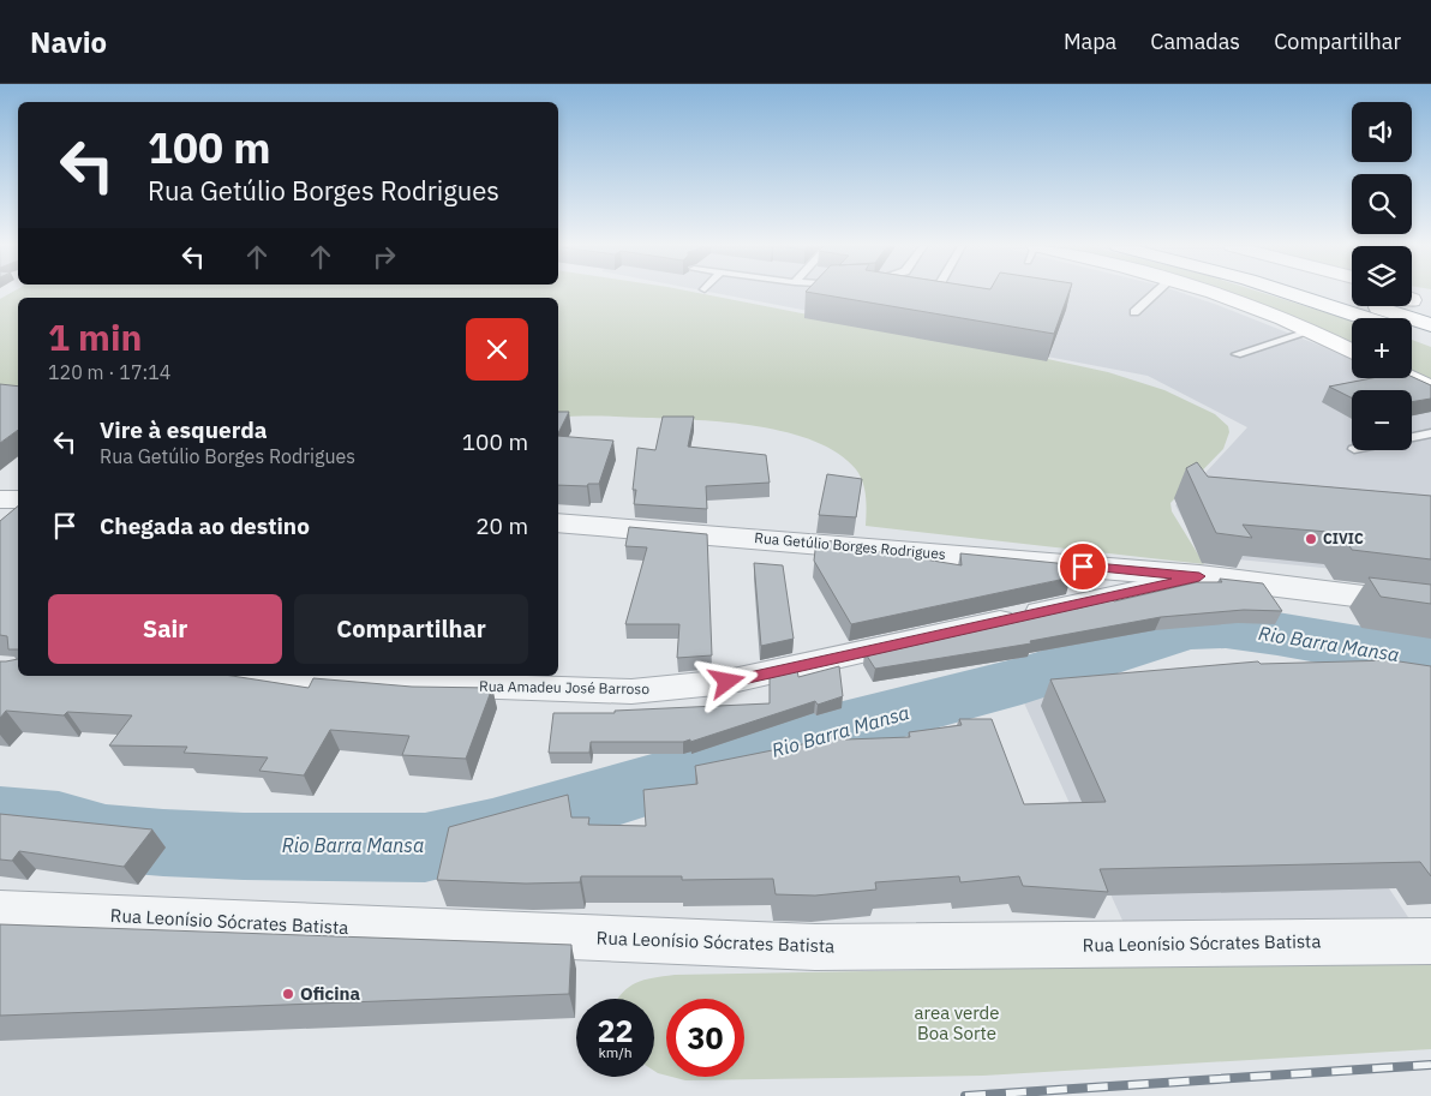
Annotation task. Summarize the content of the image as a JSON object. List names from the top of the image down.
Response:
{
  "streets": {
    "street": ["Rua Getúlio Borges Rodrigues", "Rua Amadeu José Barroso", "Rua Leonísio Sócrates Batista"]
  },
  "crossings": [
    ["Rua Getúlio Borges Rodrigues", "Rua Amadeu José Barroso"]
  ],
  "water": ["Rio Barra Mansa"],
  "parks": ["area verde Boa Sorte"],
  "places": ["CIVIC", "Oficina"],
  "page": {
    "header": "Navio",
    "nav": ["Mapa", "Camadas", "Compartilhar"],
    "map_buttons": ["+", "−"],
    "turn": ["100 m", "Rua Getúlio Borges Rodrigues"],
    "heading": ["1 min", "120 m · 17:14"],
    "list": [
      {
        "name": "Vire à esquerda",
        "note": "Rua Getúlio Borges Rodrigues",
        "value": "100 m"
      },
      {
        "name": "Chegada ao destino",
        "value": "20 m"
      }
    ],
    "buttons": ["Sair", "Compartilhar"],
    "speed": "22 km/h",
    "limit": "30"
  }
}
